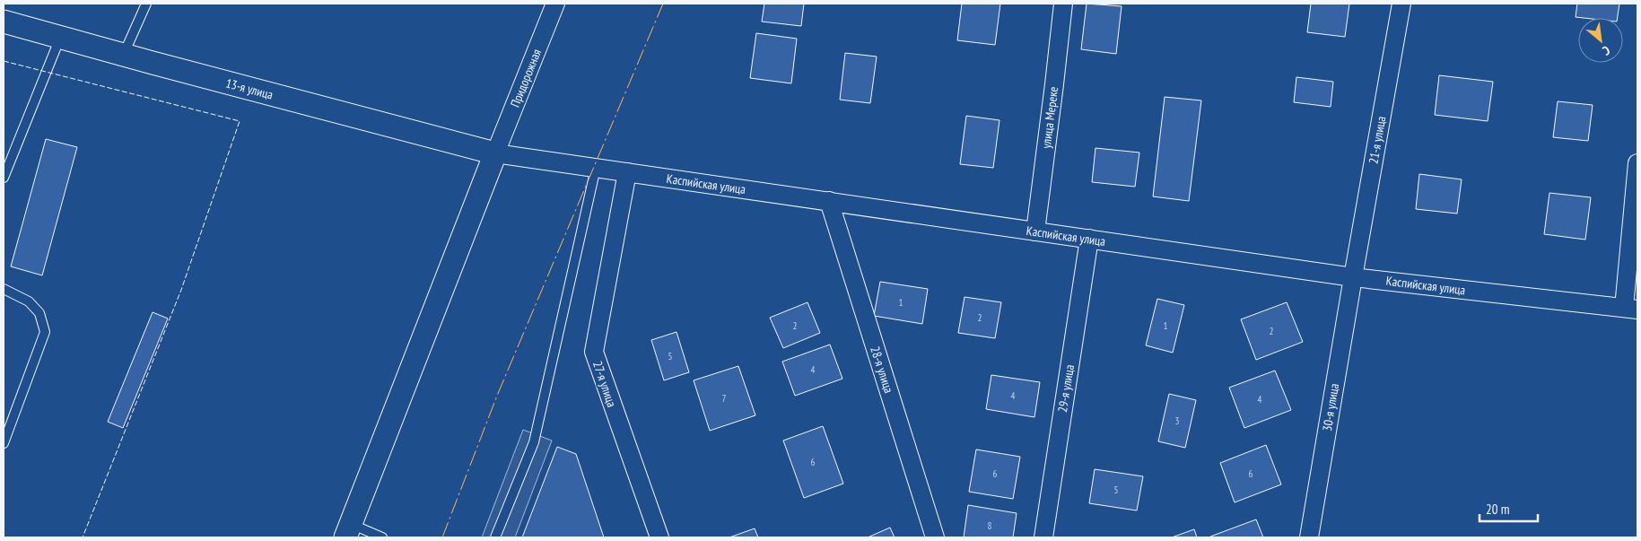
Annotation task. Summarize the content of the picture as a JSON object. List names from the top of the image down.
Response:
{
  "streets": {
    "street": [
      "Придорожная",
      "13-я улица",
      "улица Мереке",
      "21-я улица",
      "Каспийская улица",
      "28-я улица",
      "27-я улица",
      "29-я улица",
      "30-я улица"
    ]
  },
  "crossings": [
    ["Придорожная", "13-я улица"],
    ["Придорожная", "Каспийская улица"],
    ["13-я улица", "Каспийская улица"],
    ["улица Мереке", "Каспийская улица"],
    ["21-я улица", "Каспийская улица"],
    ["21-я улица", "30-я улица"],
    ["Каспийская улица", "28-я улица"],
    ["Каспийская улица", "27-я улица"],
    ["Каспийская улица", "29-я улица"],
    ["Каспийская улица", "30-я улица"]
  ],
  "house_numbers": [
    "1",
    "2",
    "2",
    "1",
    "2",
    "5",
    "4",
    "4",
    "7",
    "4",
    "3",
    "6",
    "6",
    "6",
    "5",
    "8"
  ],
  "scale_bar": "20 m",
  "north": "bottom right"
}
